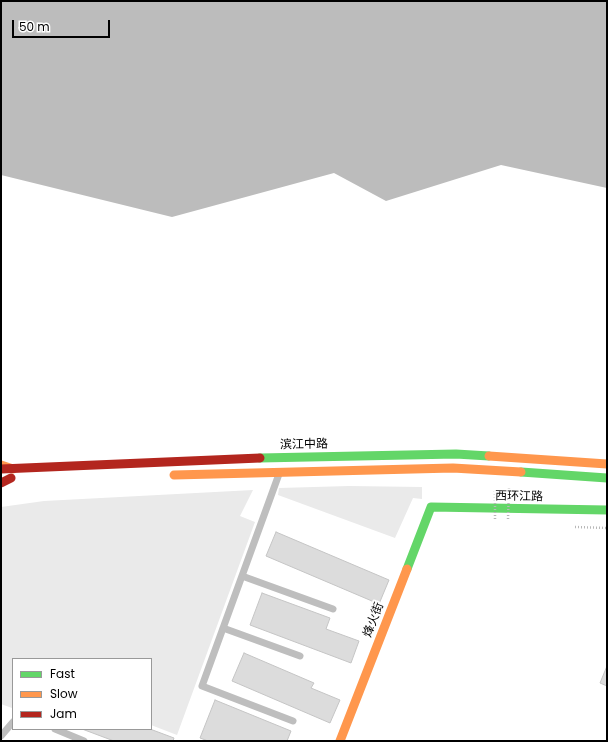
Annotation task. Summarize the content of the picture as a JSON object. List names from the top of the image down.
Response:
{
  "streets": {
    "main road": ["滨江中路", "西环江路", "烽火街"]
  },
  "crossings": [
    ["西环江路", "烽火街"]
  ],
  "legend": ["Fast", "Slow", "Jam"],
  "scale_bar": "50 m"
}
